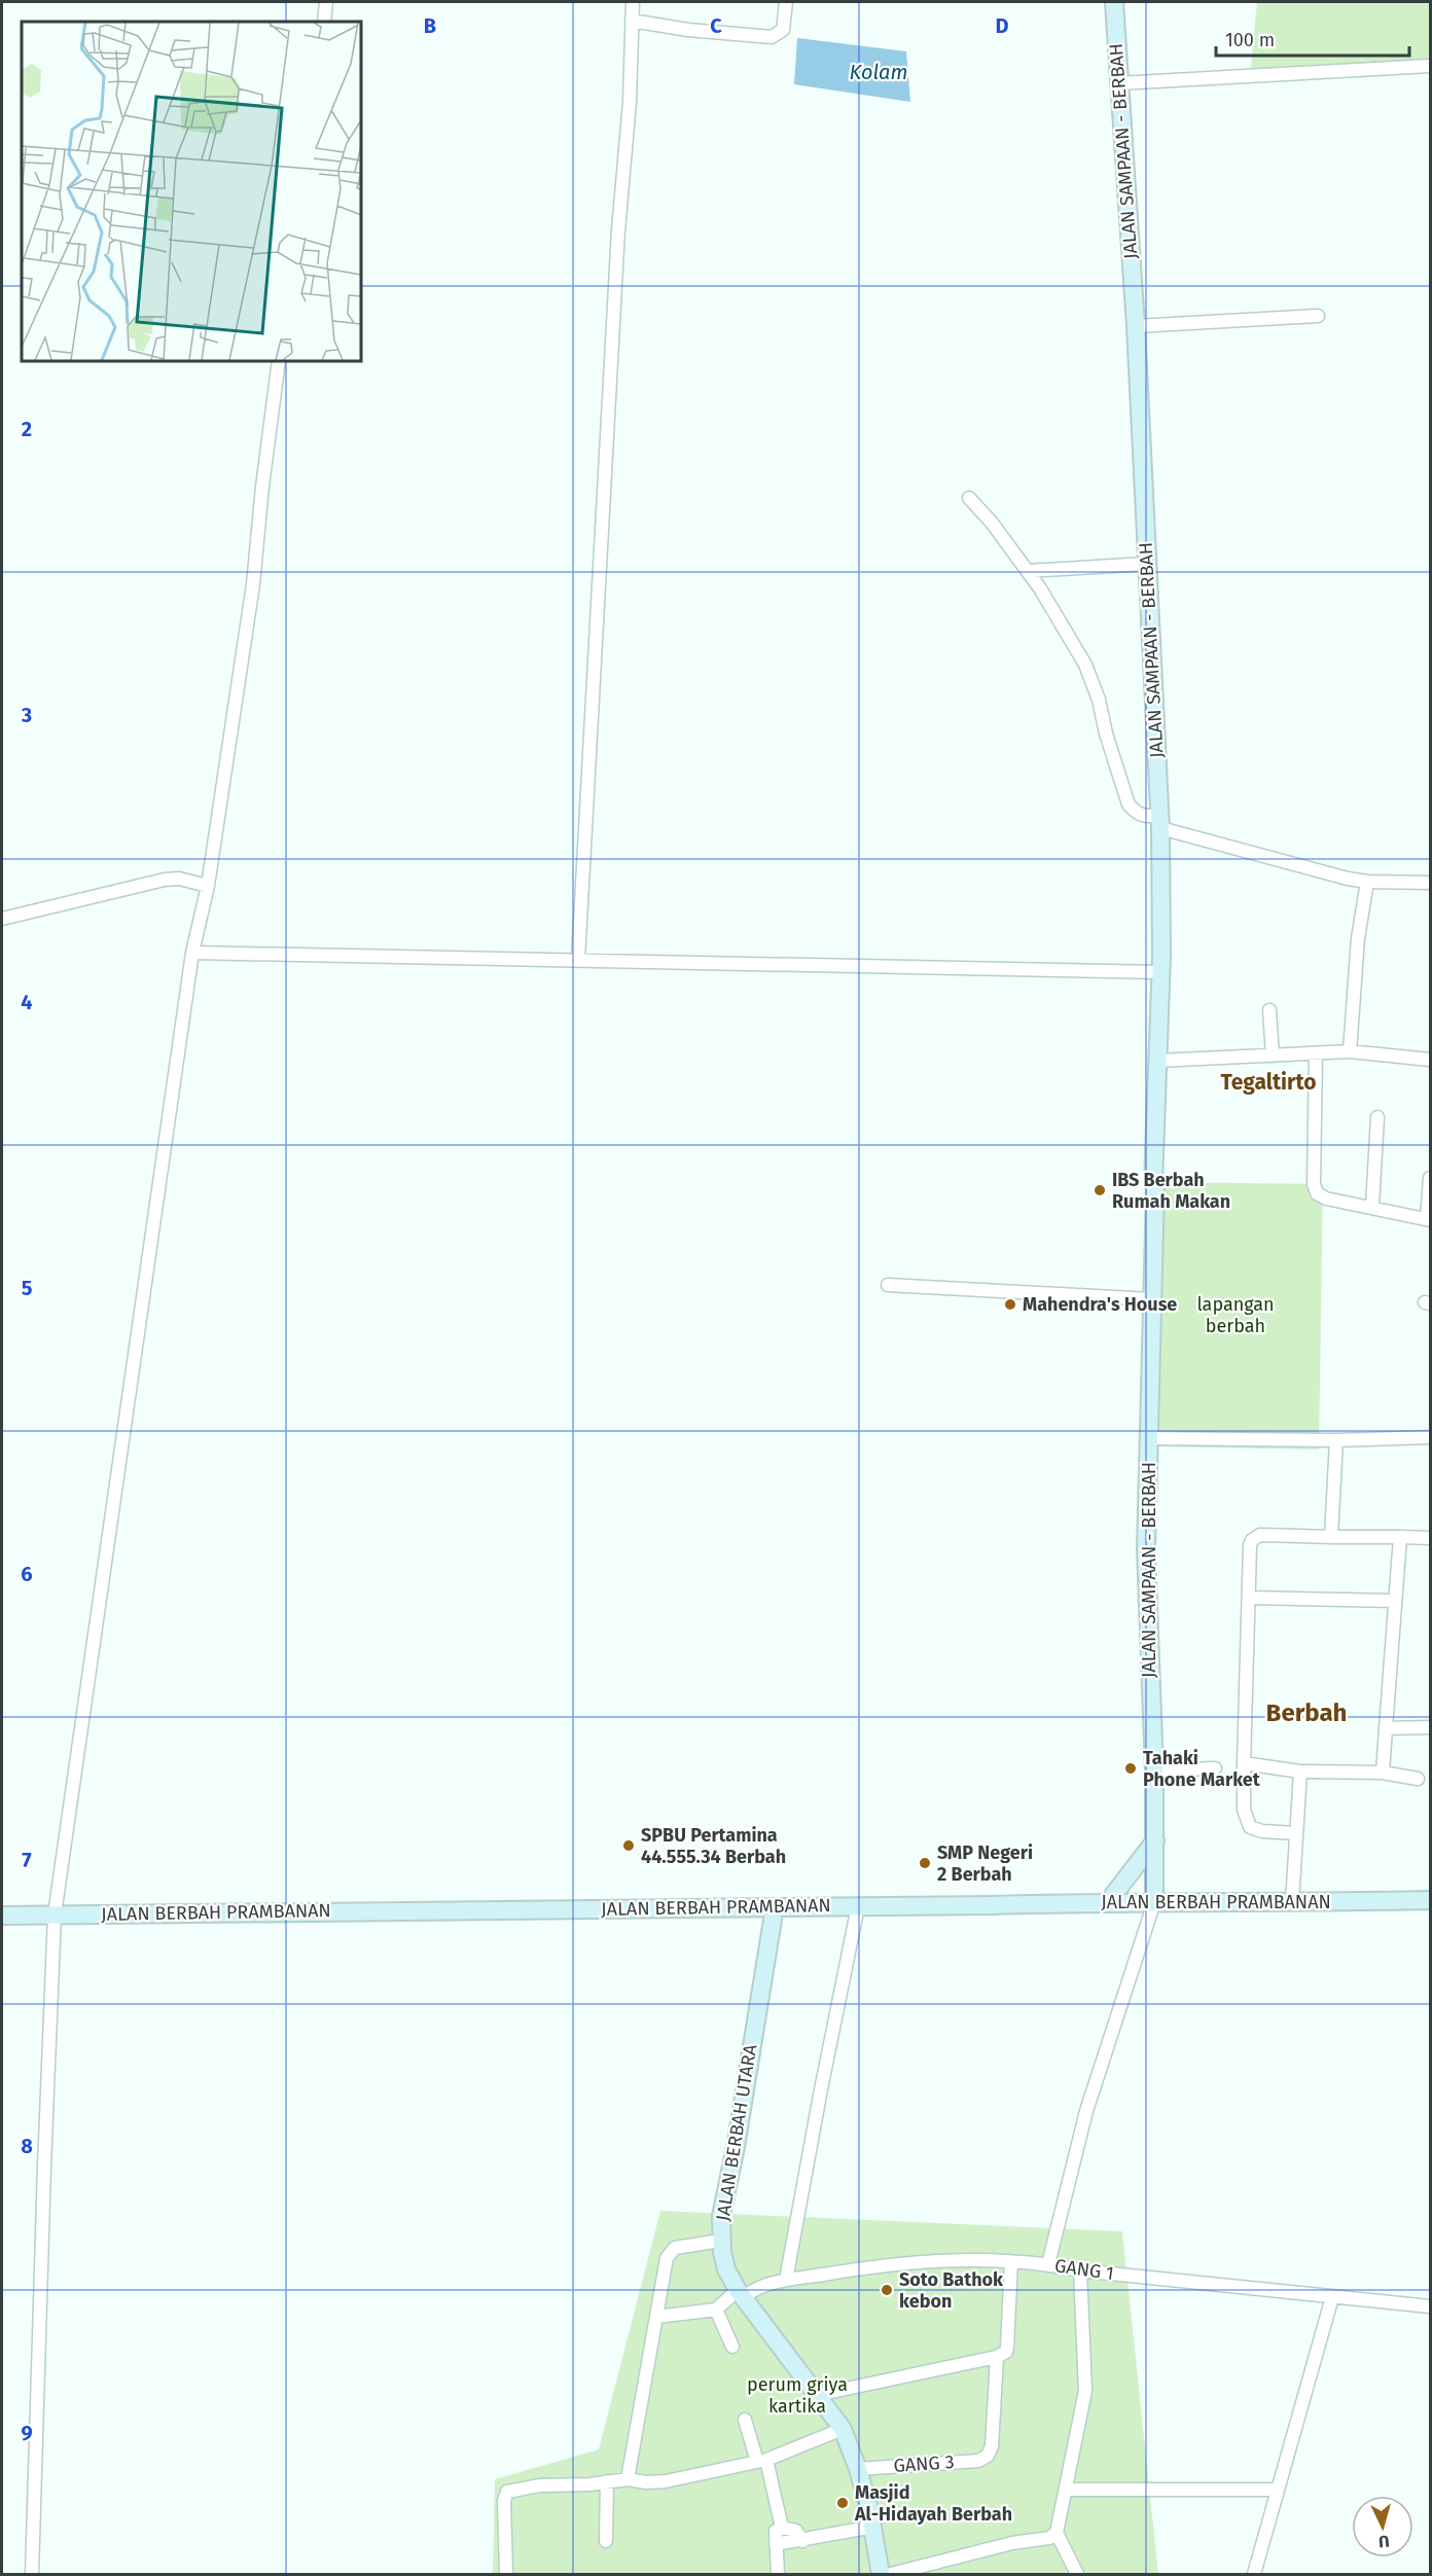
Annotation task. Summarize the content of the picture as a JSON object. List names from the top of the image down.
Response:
{
  "streets": {
    "main road": ["JALAN SAMPAAN - BERBAH", "JALAN BERBAH PRAMBANAN", "JALAN BERBAH UTARA"],
    "street": ["GANG 1", "GANG 3"]
  },
  "crossings": [
    ["JALAN SAMPAAN - BERBAH", "JALAN BERBAH PRAMBANAN"],
    ["JALAN BERBAH PRAMBANAN", "JALAN BERBAH UTARA"],
    ["JALAN BERBAH UTARA", "GANG 1"],
    ["JALAN BERBAH UTARA", "GANG 3"]
  ],
  "districts": ["Tegaltirto", "Berbah"],
  "water": ["Kolam"],
  "parks": ["lapangan berbah", "perum griya kartika"],
  "places": [
    "IBS Berbah Rumah Makan",
    "Mahendra's House",
    "Tahaki Phone Market",
    "SPBU Pertamina 44.555.34 Berbah",
    "SMP Negeri 2 Berbah",
    "Soto Bathok kebon",
    "Masjid Al-Hidayah Berbah"
  ],
  "scale_bar": "100 m",
  "north": "bottom",
  "grid": {
    "columns": ["B", "C", "D"],
    "rows": [
      "2",
      "3",
      "4",
      "5",
      "6",
      "7",
      "8",
      "9"
    ]
  }
}
